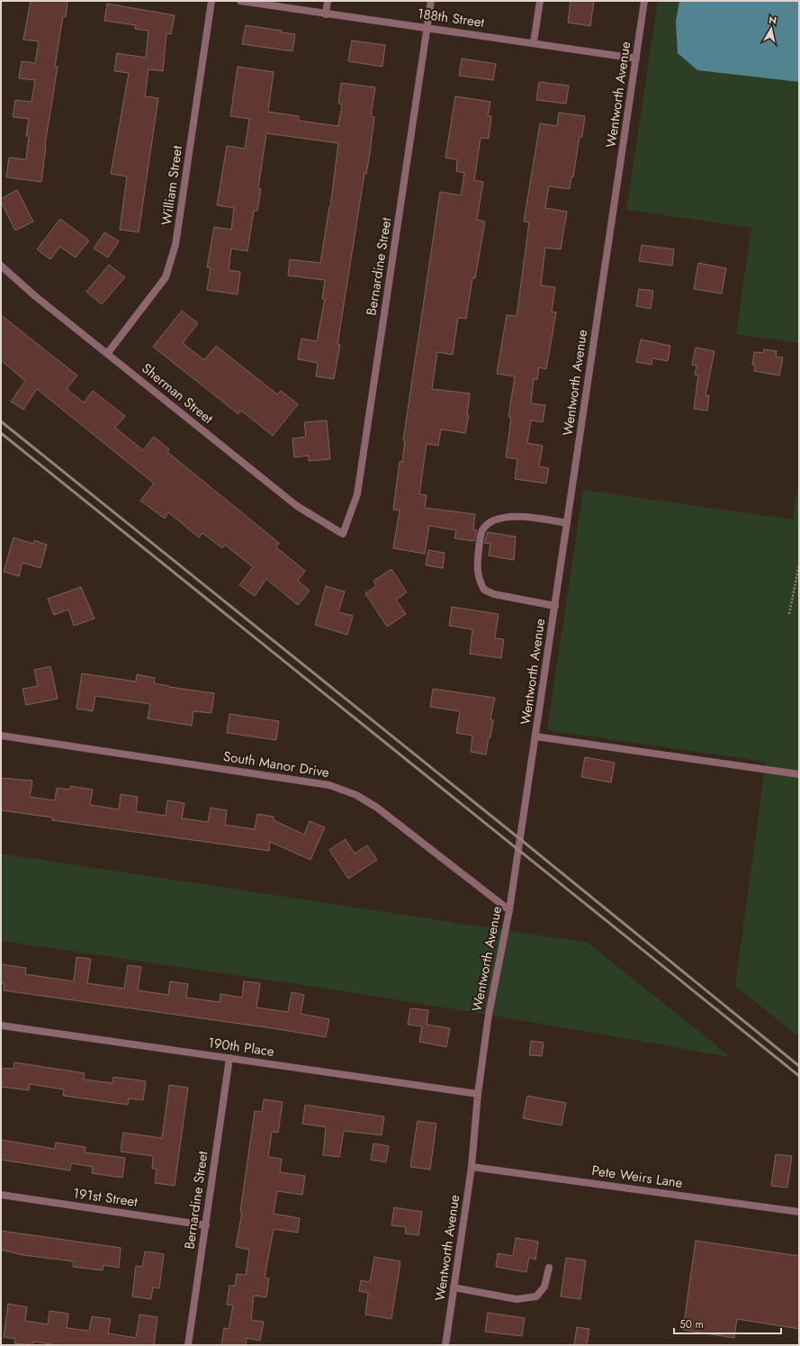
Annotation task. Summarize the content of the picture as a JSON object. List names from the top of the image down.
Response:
{
  "streets": {
    "street": [
      "188th Street",
      "Wentworth Avenue",
      "William Street",
      "Bernardine Street",
      "Sherman Street",
      "South Manor Drive",
      "190th Place",
      "Pete Weirs Lane",
      "191st Street"
    ]
  },
  "crossings": [
    ["188th Street", "Wentworth Avenue"],
    ["188th Street", "Bernardine Street"],
    ["Wentworth Avenue", "South Manor Drive"],
    ["Wentworth Avenue", "190th Place"],
    ["Wentworth Avenue", "Pete Weirs Lane"],
    ["William Street", "Sherman Street"],
    ["Bernardine Street", "Sherman Street"],
    ["Bernardine Street", "190th Place"],
    ["Bernardine Street", "191st Street"]
  ],
  "scale_bar": "50 m",
  "north": "top"
}
